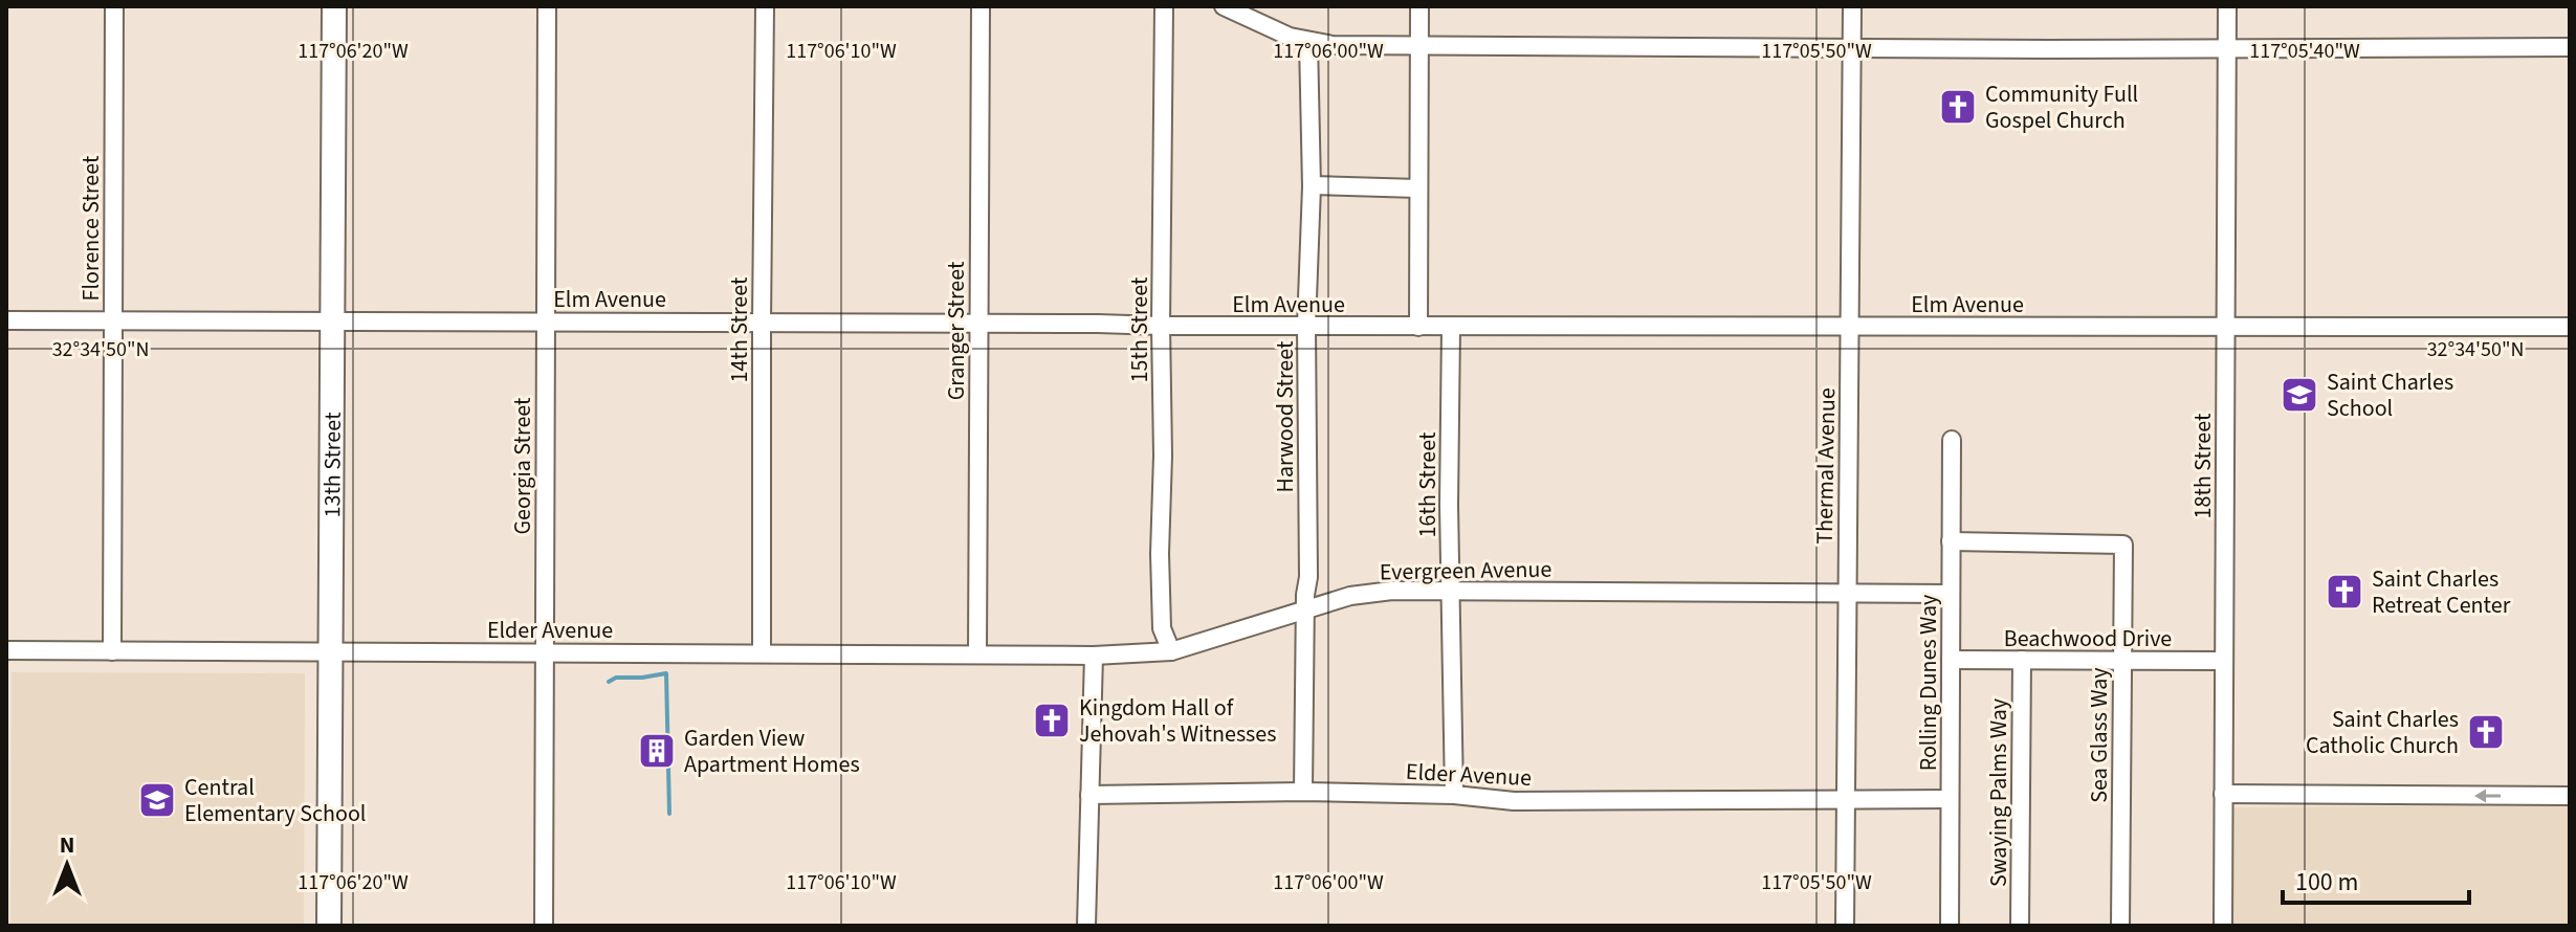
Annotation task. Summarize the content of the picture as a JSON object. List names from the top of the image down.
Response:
{
  "streets": {
    "main road": ["13th Street"],
    "street": [
      "Florence Street",
      "Elm Avenue",
      "14th Street",
      "15th Street",
      "Granger Street",
      "Harwood Street",
      "Georgia Street",
      "Thermal Avenue",
      "18th Street",
      "16th Street",
      "Evergreen Avenue",
      "Elder Avenue",
      "Beachwood Drive",
      "Rolling Dunes Way",
      "Sea Glass Way",
      "Swaying Palms Way"
    ]
  },
  "crossings": [
    ["Florence Street", "Elm Avenue"],
    ["Florence Street", "Elder Avenue"],
    ["Elm Avenue", "14th Street"],
    ["Elm Avenue", "15th Street"],
    ["Elm Avenue", "Granger Street"],
    ["Elm Avenue", "Harwood Street"],
    ["Elm Avenue", "13th Street"],
    ["Elm Avenue", "Georgia Street"],
    ["Elm Avenue", "Thermal Avenue"],
    ["Elm Avenue", "18th Street"],
    ["Elm Avenue", "16th Street"],
    ["14th Street", "Elder Avenue"],
    ["15th Street", "Evergreen Avenue"],
    ["Granger Street", "Elder Avenue"],
    ["Harwood Street", "Evergreen Avenue"],
    ["Harwood Street", "Elder Avenue"],
    ["13th Street", "Elder Avenue"],
    ["Georgia Street", "Elder Avenue"],
    ["Thermal Avenue", "Evergreen Avenue"],
    ["Thermal Avenue", "Elder Avenue"],
    ["18th Street", "Beachwood Drive"],
    ["16th Street", "Evergreen Avenue"],
    ["16th Street", "Elder Avenue"],
    ["Evergreen Avenue", "Elder Avenue"],
    ["Evergreen Avenue", "Rolling Dunes Way"],
    ["Elder Avenue", "Rolling Dunes Way"],
    ["Beachwood Drive", "Rolling Dunes Way"],
    ["Beachwood Drive", "Sea Glass Way"],
    ["Beachwood Drive", "Swaying Palms Way"],
    ["Rolling Dunes Way", "Sea Glass Way"]
  ],
  "places": {
    "church": [
      "Community Full Gospel Church",
      "Saint Charles Retreat Center",
      "Kingdom Hall of Jehovah's Witnesses",
      "Saint Charles Catholic Church"
    ],
    "school or university": ["Saint Charles School", "Central Elementary School"],
    "building": ["Garden View Apartment Homes"]
  },
  "scale_bar": "100 m",
  "north": "top",
  "coordinates": [
    "117°06'20\"W",
    "117°06'10\"W",
    "117°06'00\"W",
    "117°05'50\"W",
    "117°05'40\"W",
    "32°34'50\"N"
  ]
}
